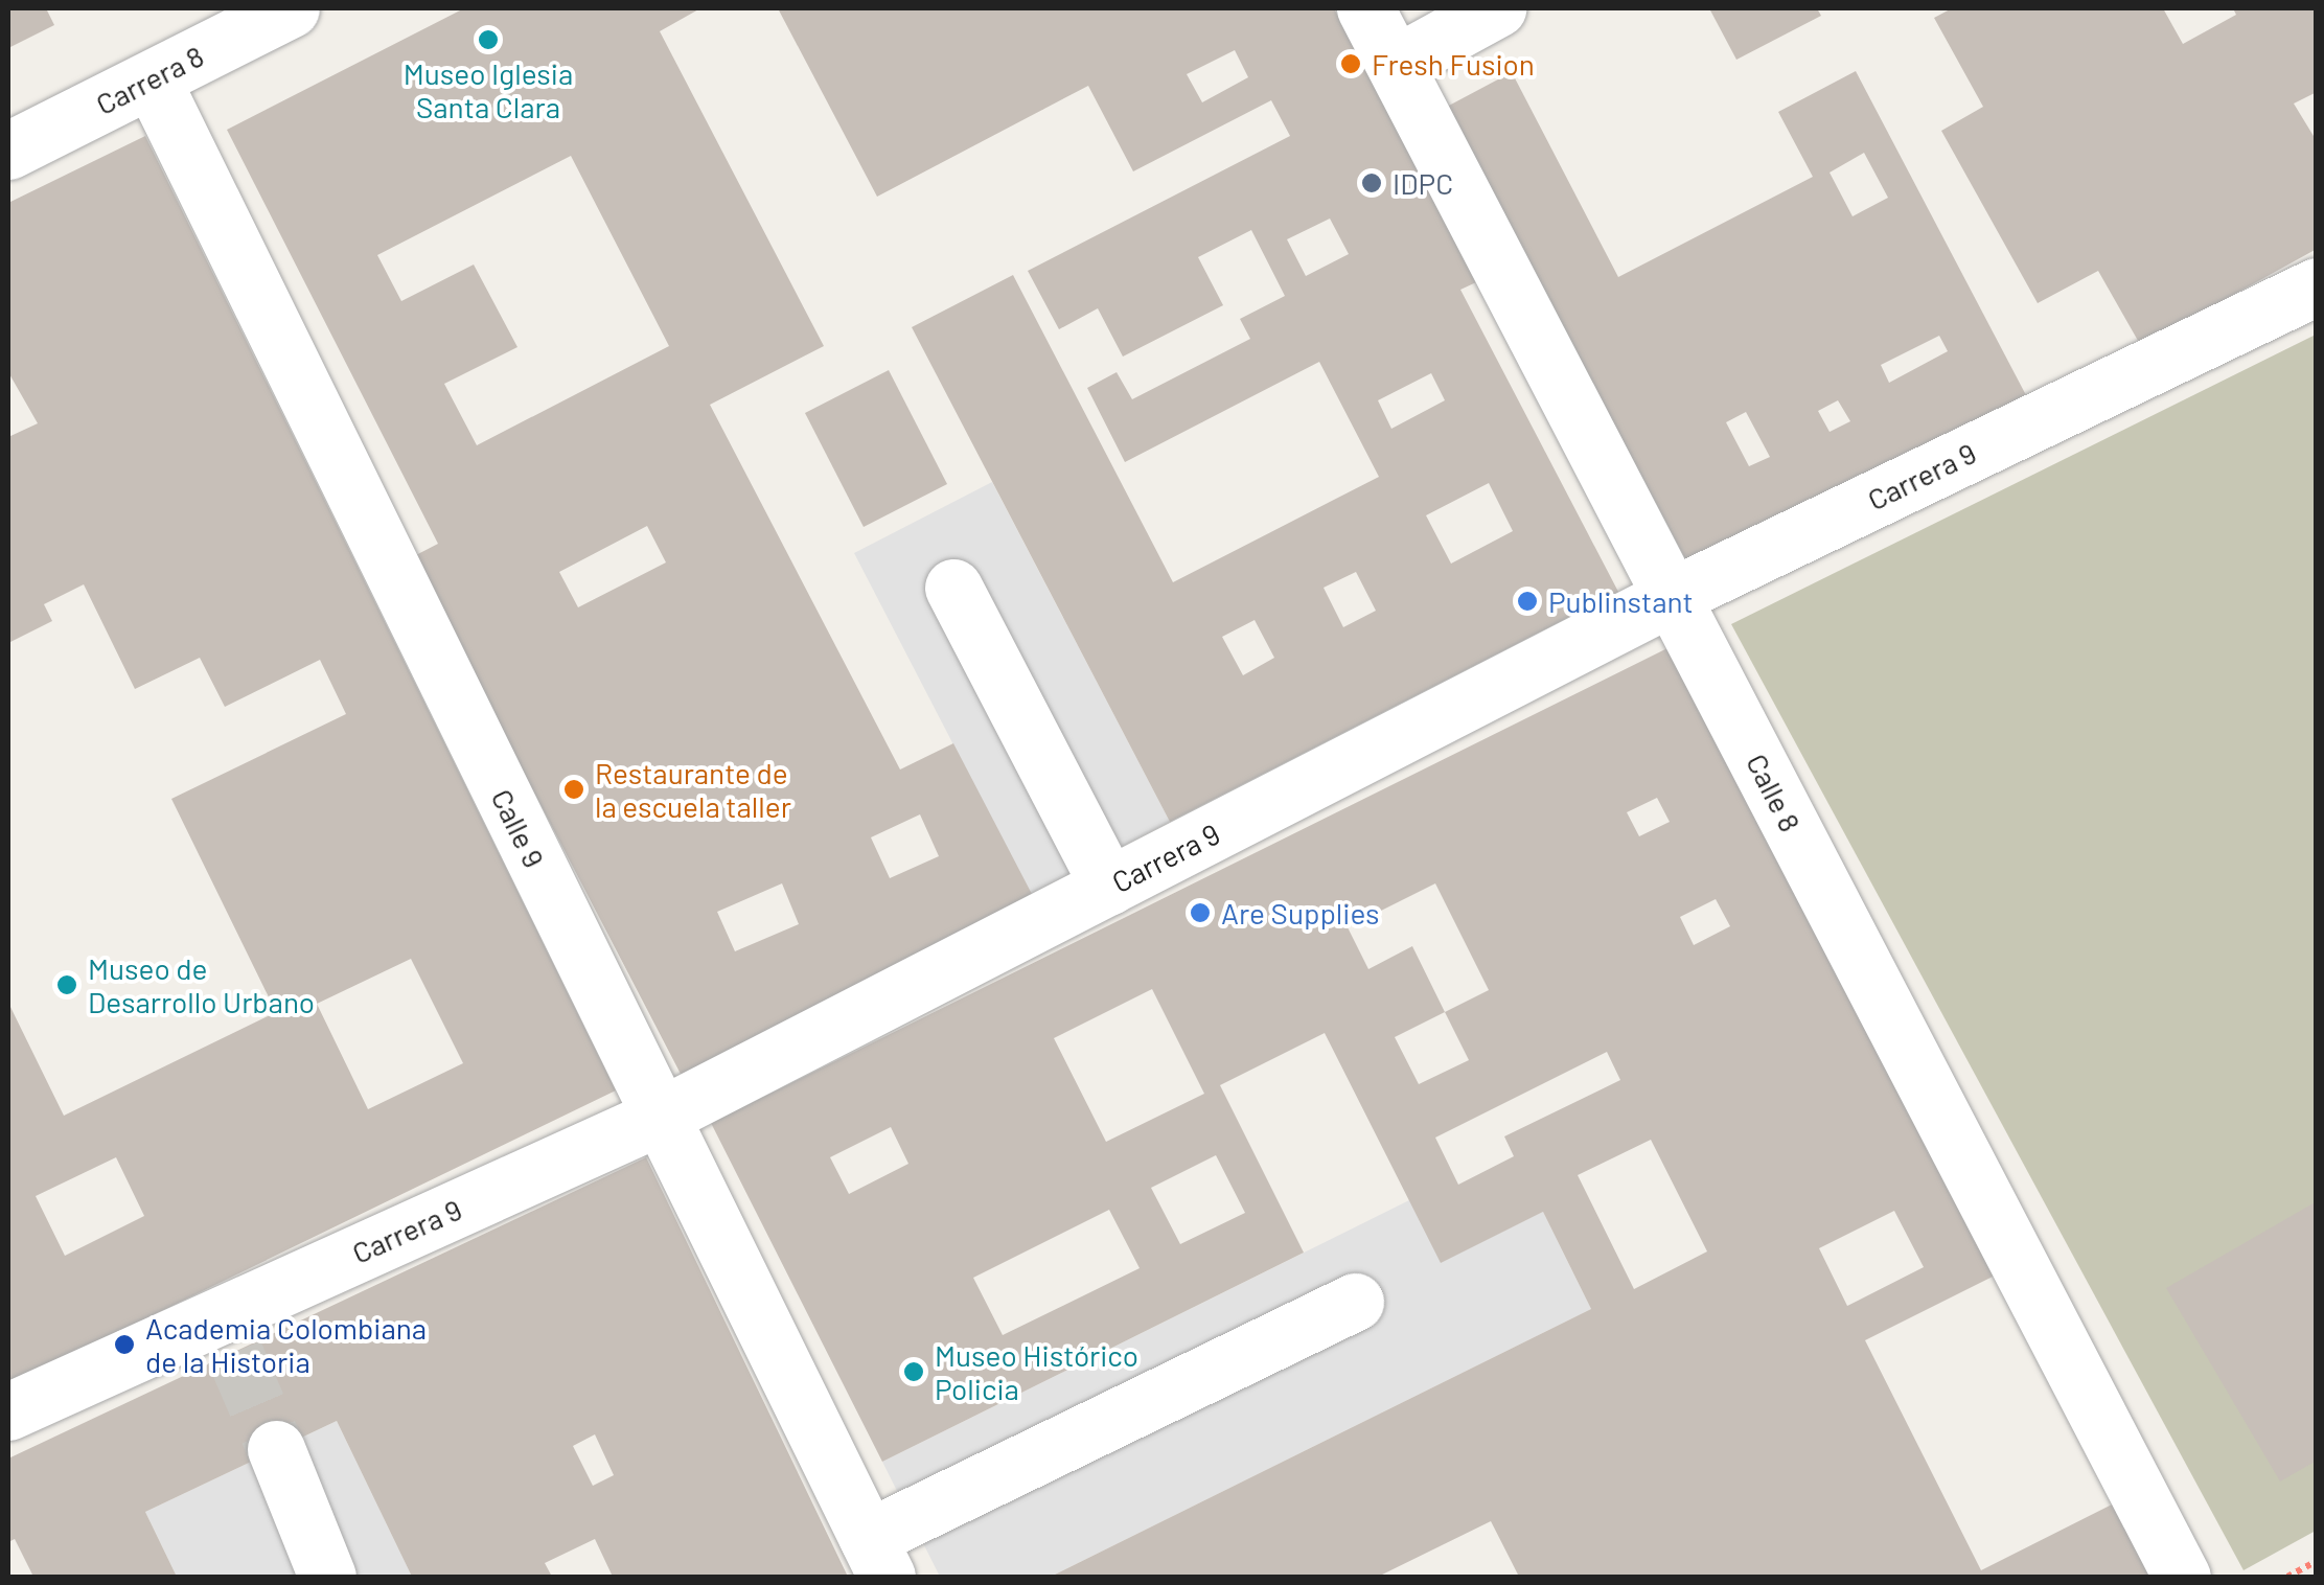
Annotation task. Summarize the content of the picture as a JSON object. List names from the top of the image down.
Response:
{
  "streets": {
    "street": [
      "Carrera 8",
      "Carrera 9",
      "Calle 8",
      "Calle 9"
    ]
  },
  "crossings": [
    ["Carrera 8", "Calle 9"],
    ["Carrera 9", "Calle 8"],
    ["Carrera 9", "Calle 9"]
  ],
  "places": [
    "Museo Iglesia Santa Clara",
    "Fresh Fusion",
    "IDPC",
    "Publinstant",
    "Restaurante de la escuela taller",
    "Are Supplies",
    "Museo de Desarrollo Urbano",
    "Academia Colombiana de la Historia",
    "Museo Histórico Policia"
  ]
}
